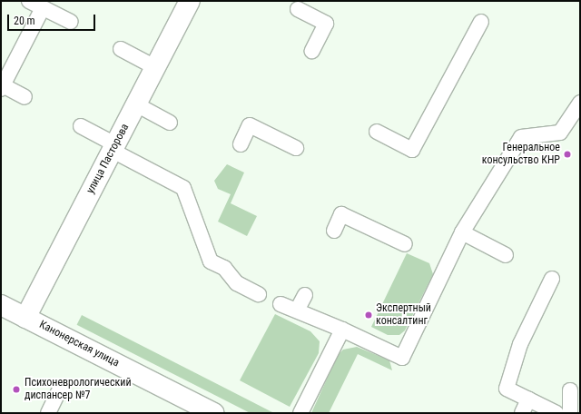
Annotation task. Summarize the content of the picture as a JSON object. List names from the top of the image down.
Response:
{
  "streets": {
    "street": ["улица Пасторова", "Канонерская улица"]
  },
  "crossings": [
    ["улица Пасторова", "Канонерская улица"]
  ],
  "places": ["Генеральное консульство КНР", "Экспертный консалтинг", "Психоневрологический диспансер №7"],
  "scale_bar": "20 m"
}
